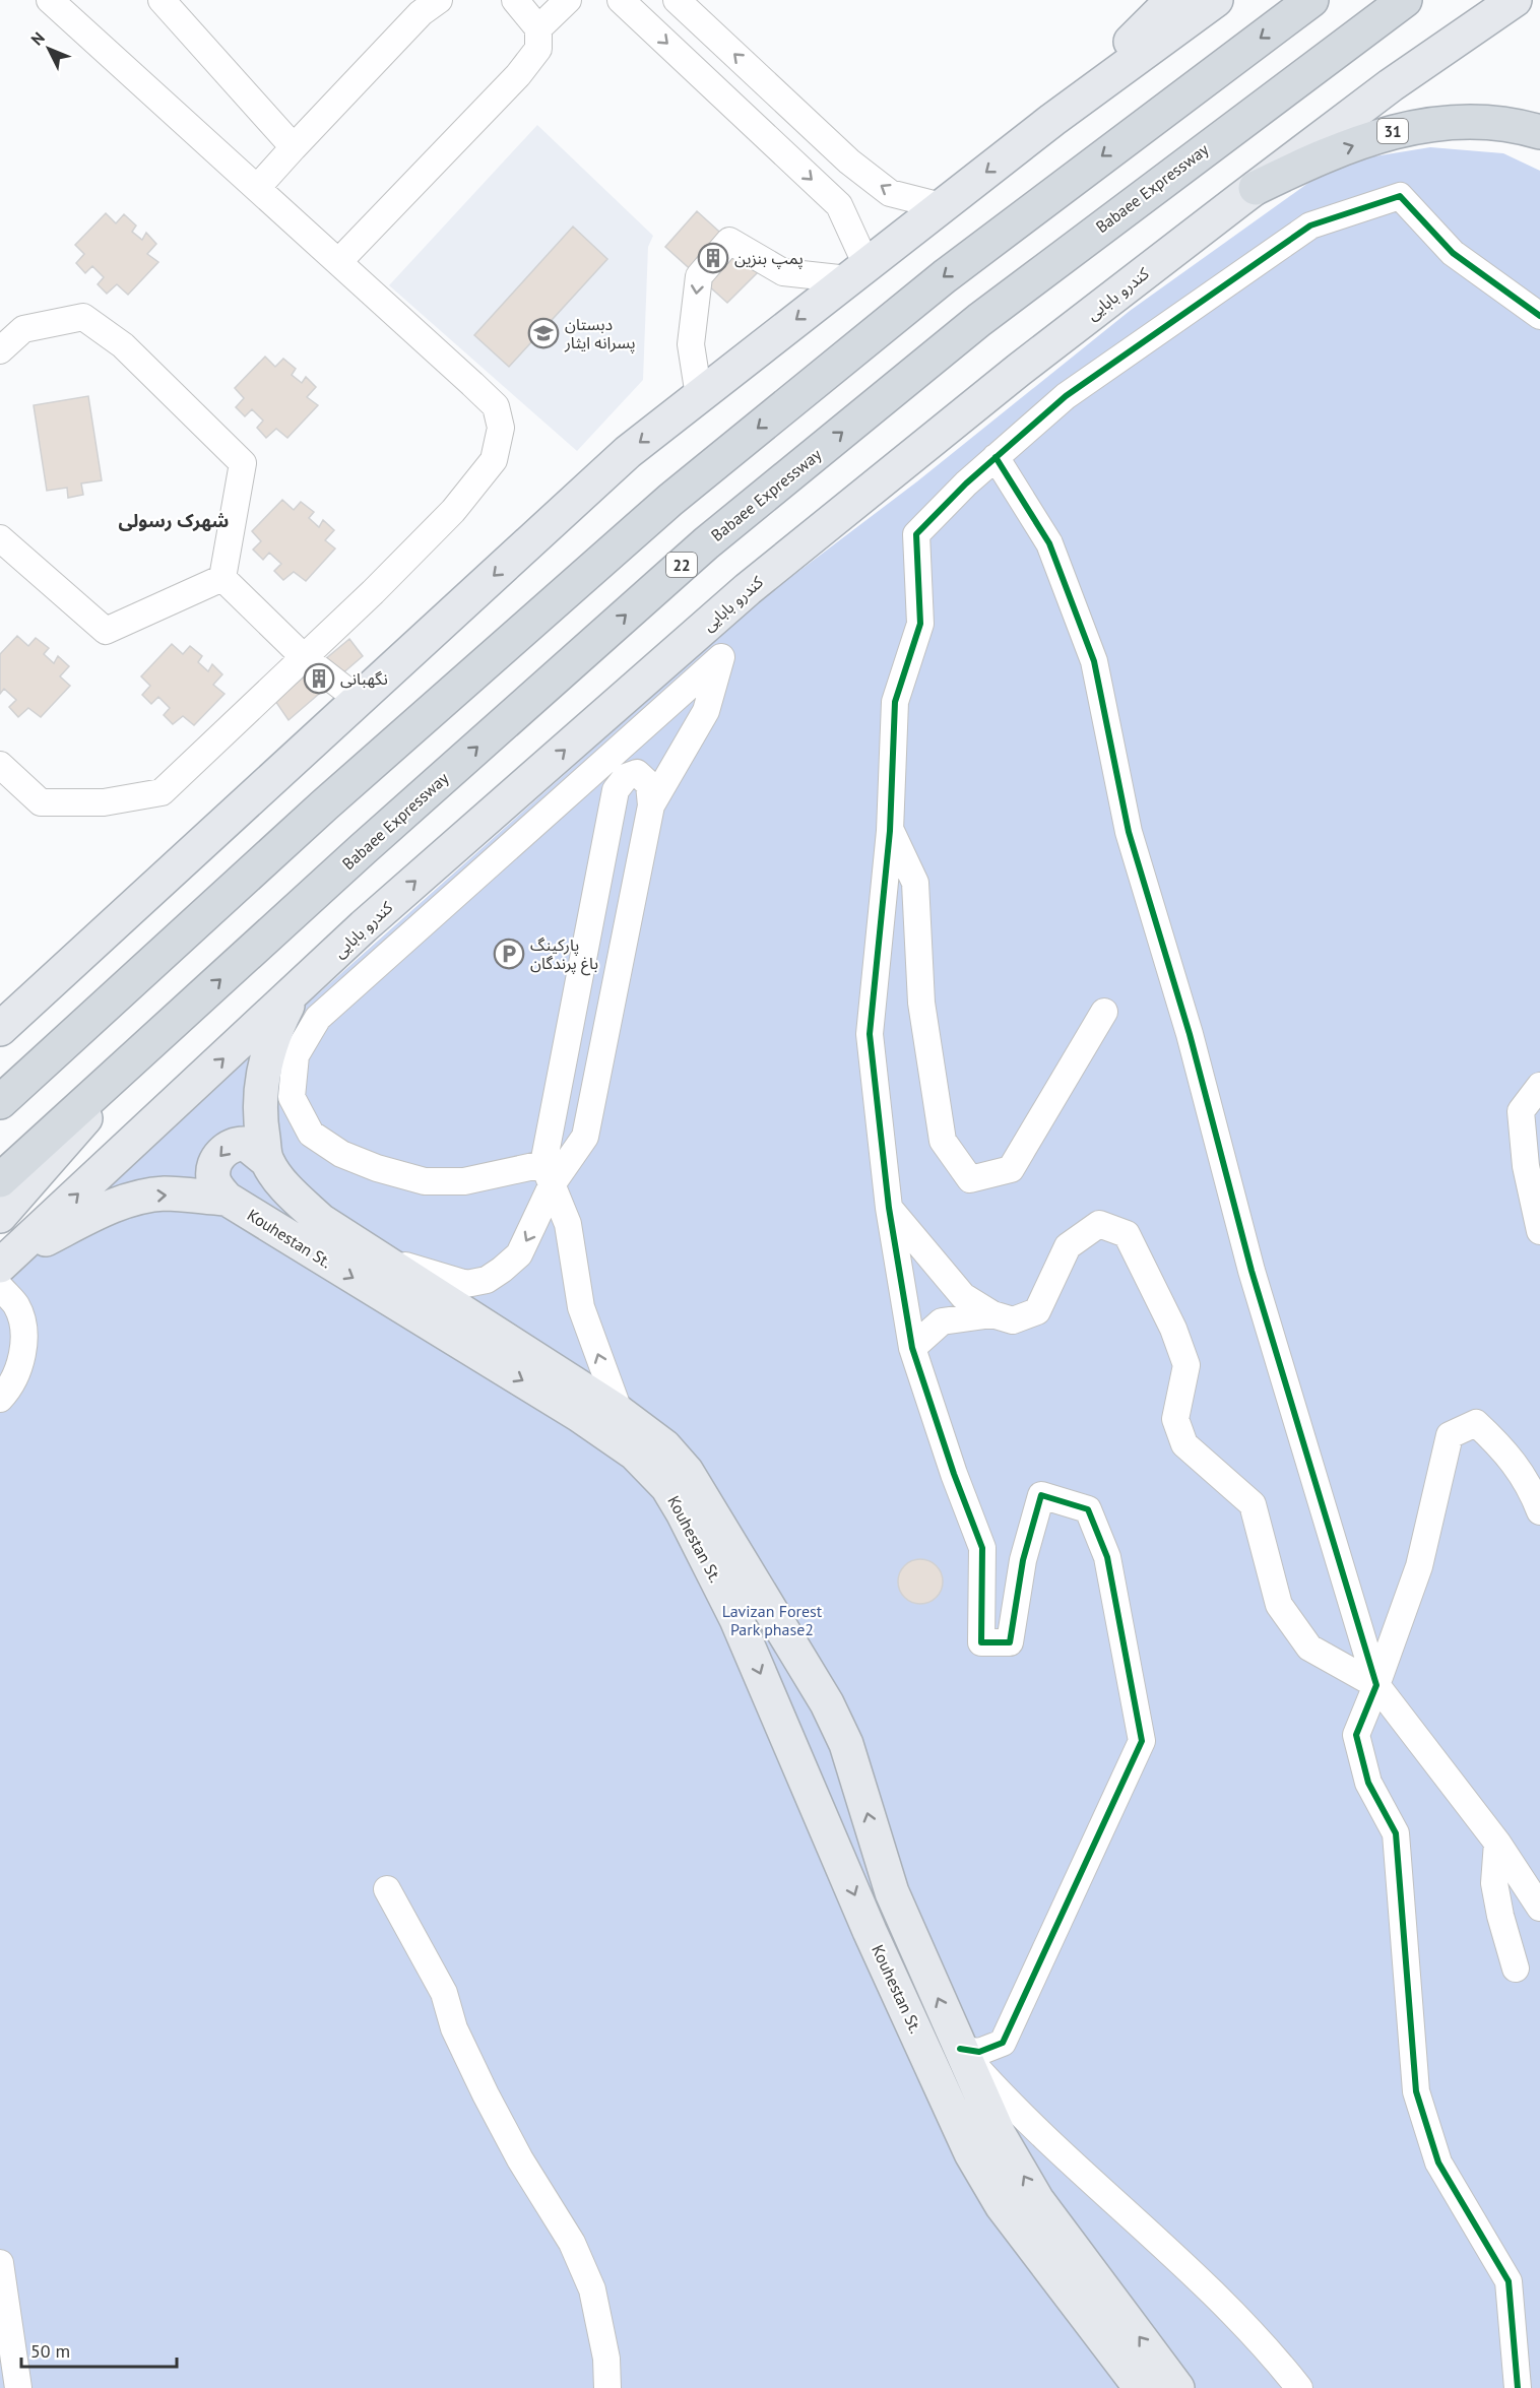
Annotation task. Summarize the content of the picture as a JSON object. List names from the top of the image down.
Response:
{
  "streets": {
    "highway": ["31", "Babaee Expressway", "22"],
    "main road": ["کندرو بابایی", "Kouhestan St."]
  },
  "crossings": [
    ["31", "کندرو بابایی"],
    ["کندرو بابایی", "Kouhestan St."]
  ],
  "districts": ["شهرک رسولی"],
  "parks": ["Lavizan Forest Park phase2"],
  "places": {
    "building": ["پمپ بنزین", "نگهبانی"],
    "school or university": ["دبستان پسرانه ایثار"],
    "parking": ["پارکینگ باغ پرندگان"]
  },
  "scale_bar": "50 m",
  "north": "top left"
}
